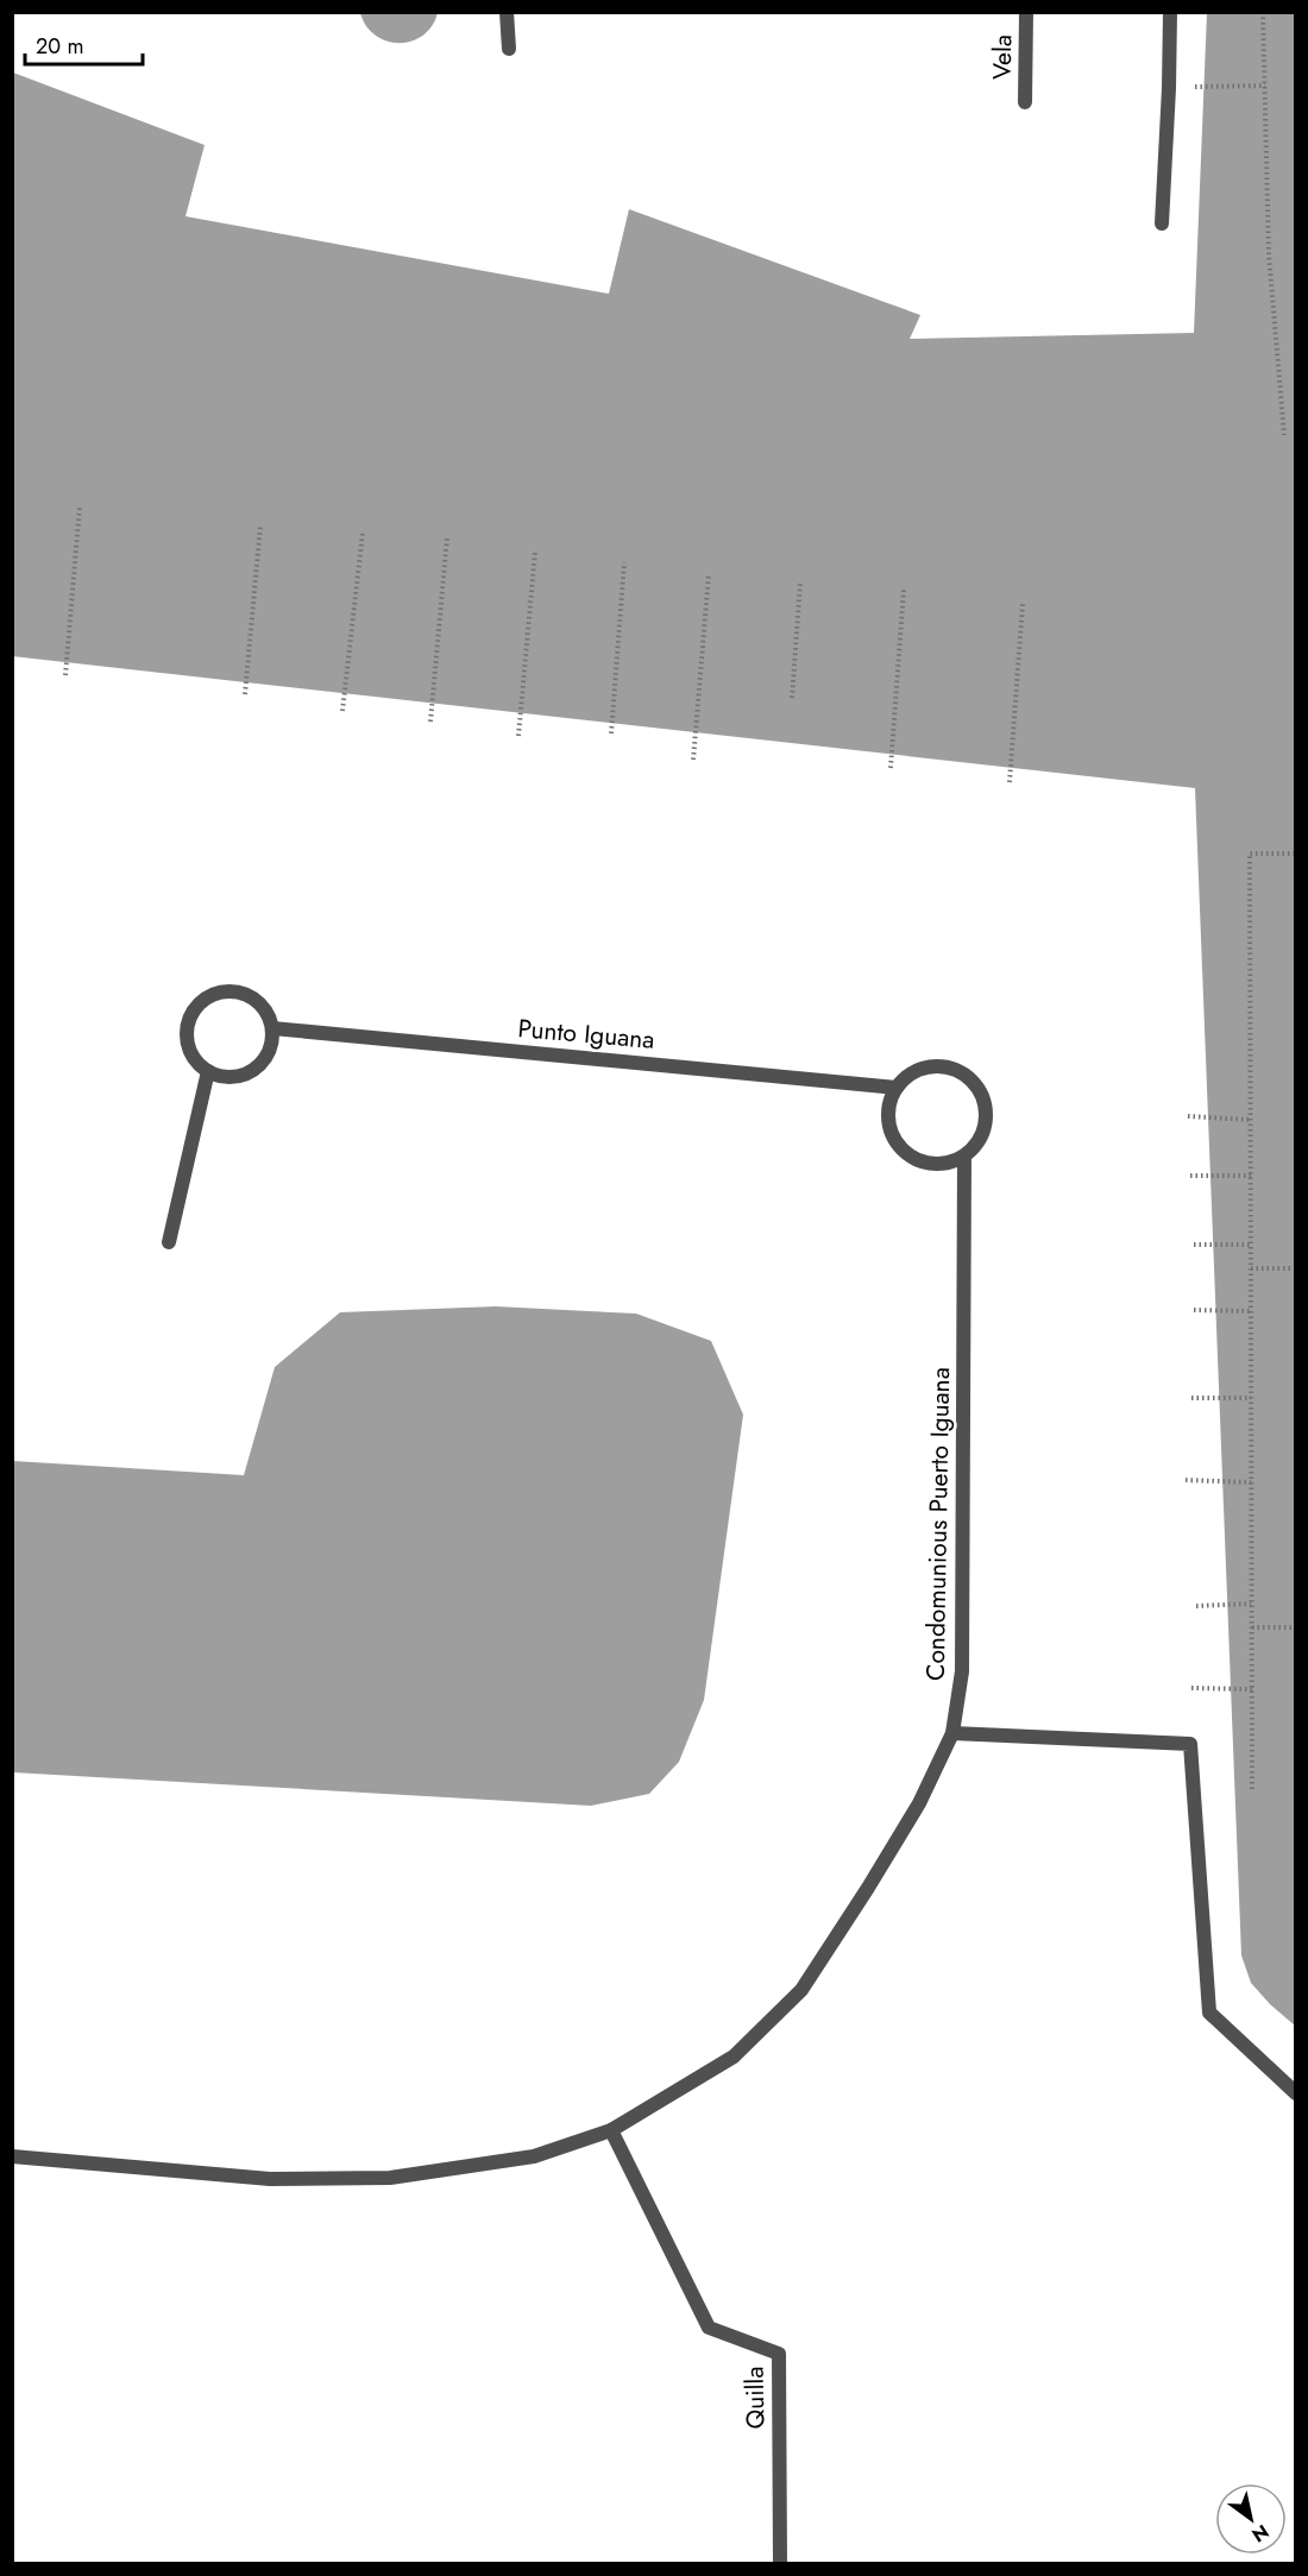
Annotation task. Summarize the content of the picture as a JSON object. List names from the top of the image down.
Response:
{
  "streets": {
    "street": [
      "Vela",
      "Punto Iguana",
      "Condomunious Puerto Iguana",
      "Quilla"
    ]
  },
  "crossings": [
    ["Punto Iguana", "Condomunious Puerto Iguana"],
    ["Condomunious Puerto Iguana", "Quilla"]
  ],
  "scale_bar": "20 m",
  "north": "bottom right"
}
